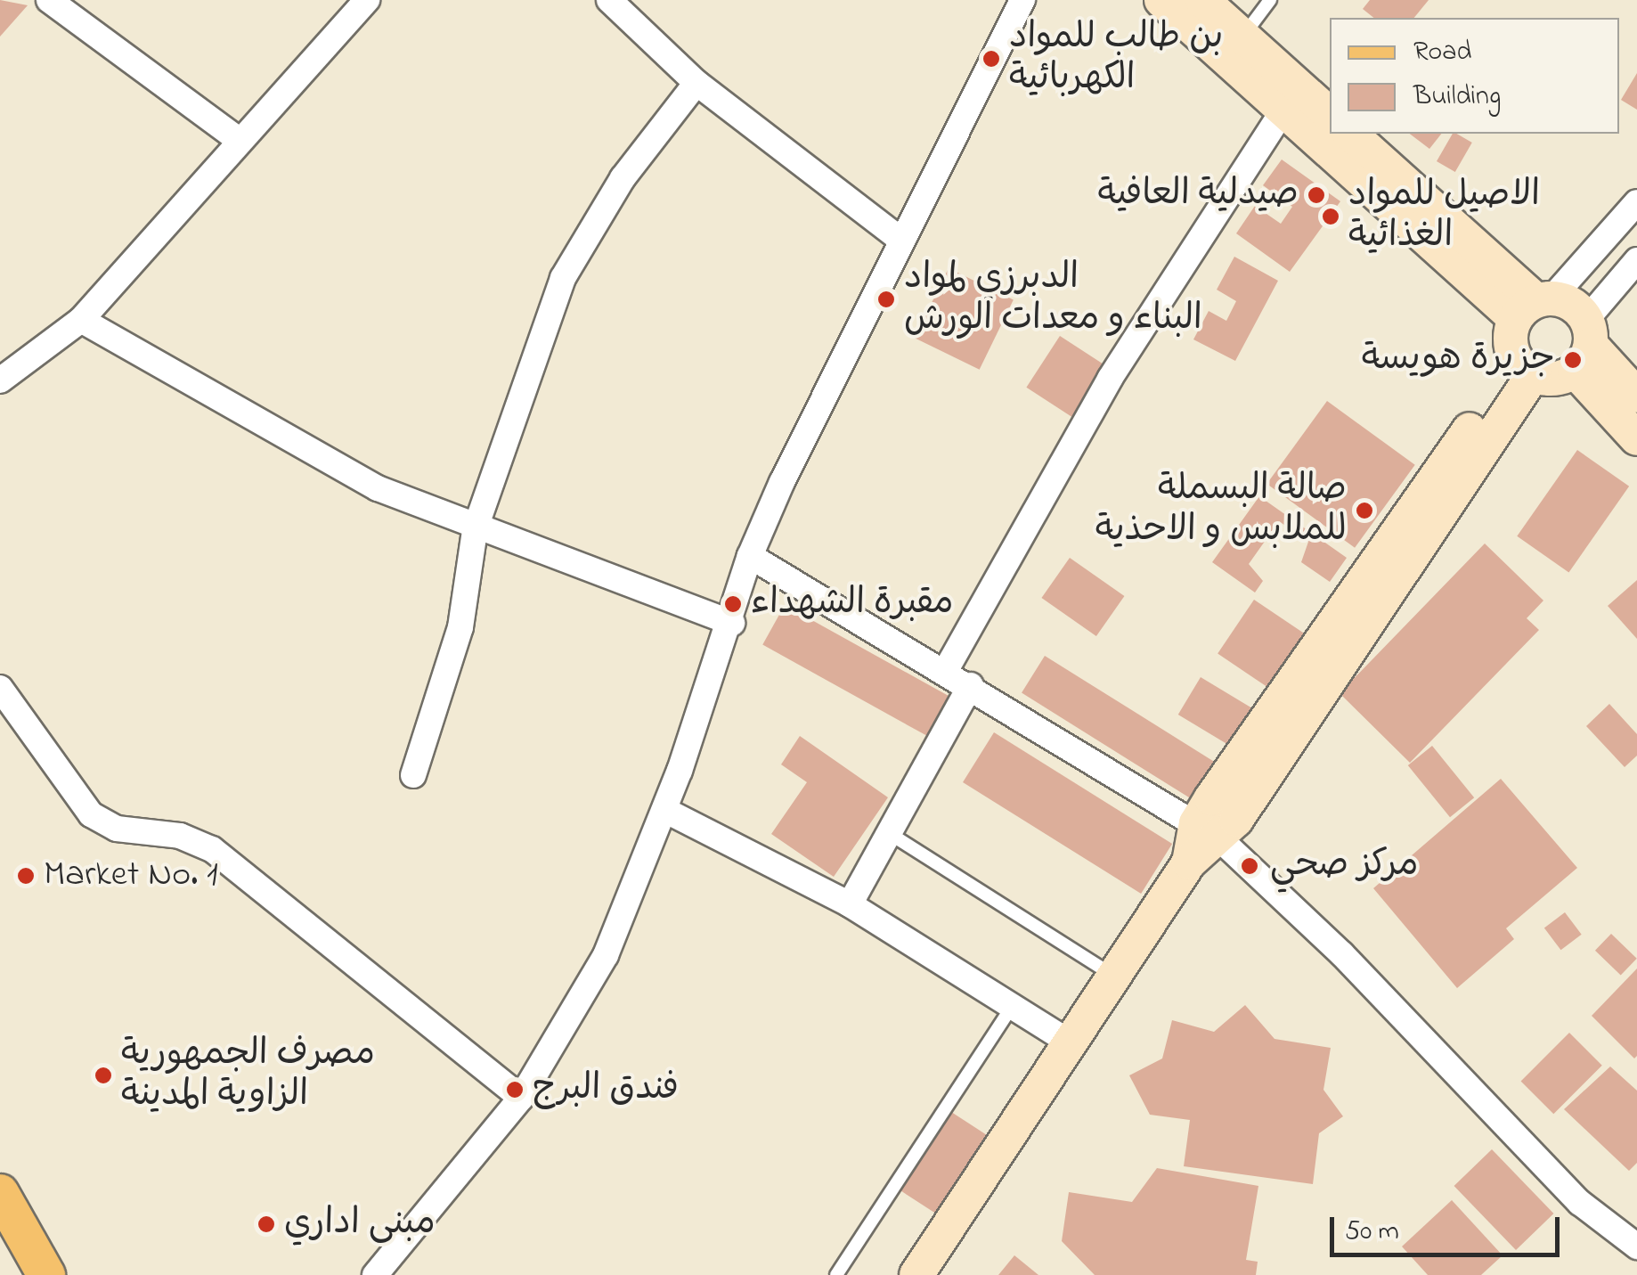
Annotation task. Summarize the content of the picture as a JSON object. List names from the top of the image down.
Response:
{
  "places": [
    "بن طالب للمواد الكهربائية",
    "صيدلية العافية",
    "الاصيل للمواد الغذائية",
    "الدبرزي لمواد البناء و معدات الورش",
    "جزيرة هويسة",
    "صالة البسملة للملابس و الاحذية",
    "مقبرة الشهداء",
    "مركز صحي",
    "Market No. 1",
    "مصرف الجمهورية الزاوية المدينة",
    "فندق البرج",
    "مبنى اداري"
  ],
  "legend": ["Road", "Building"],
  "scale_bar": "50 m"
}
